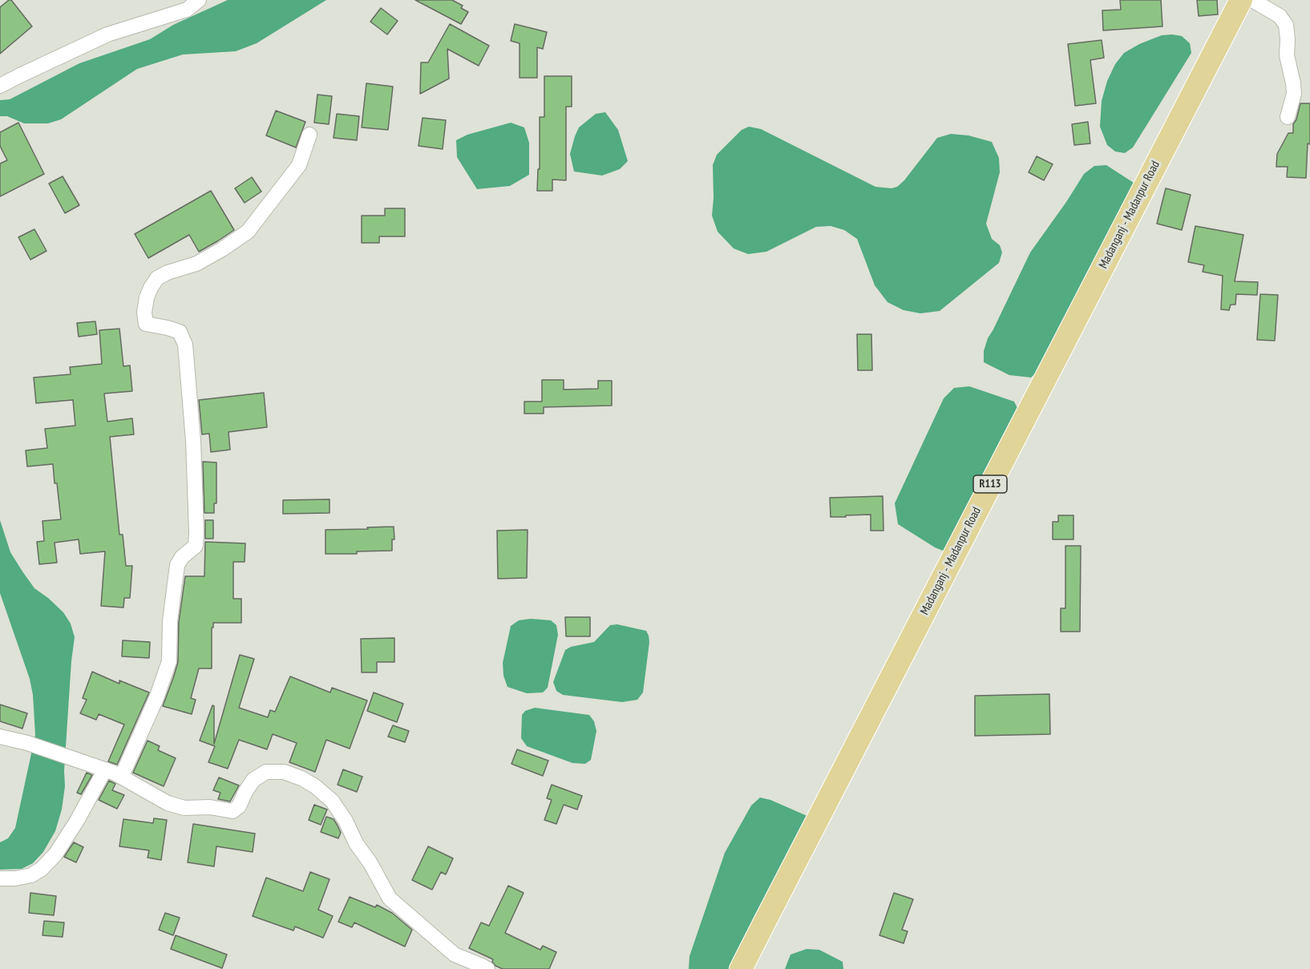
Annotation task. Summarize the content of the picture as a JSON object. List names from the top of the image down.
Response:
{
  "streets": {
    "main road": ["Madanganj - Madanpur Road", "R113"]
  }
}
